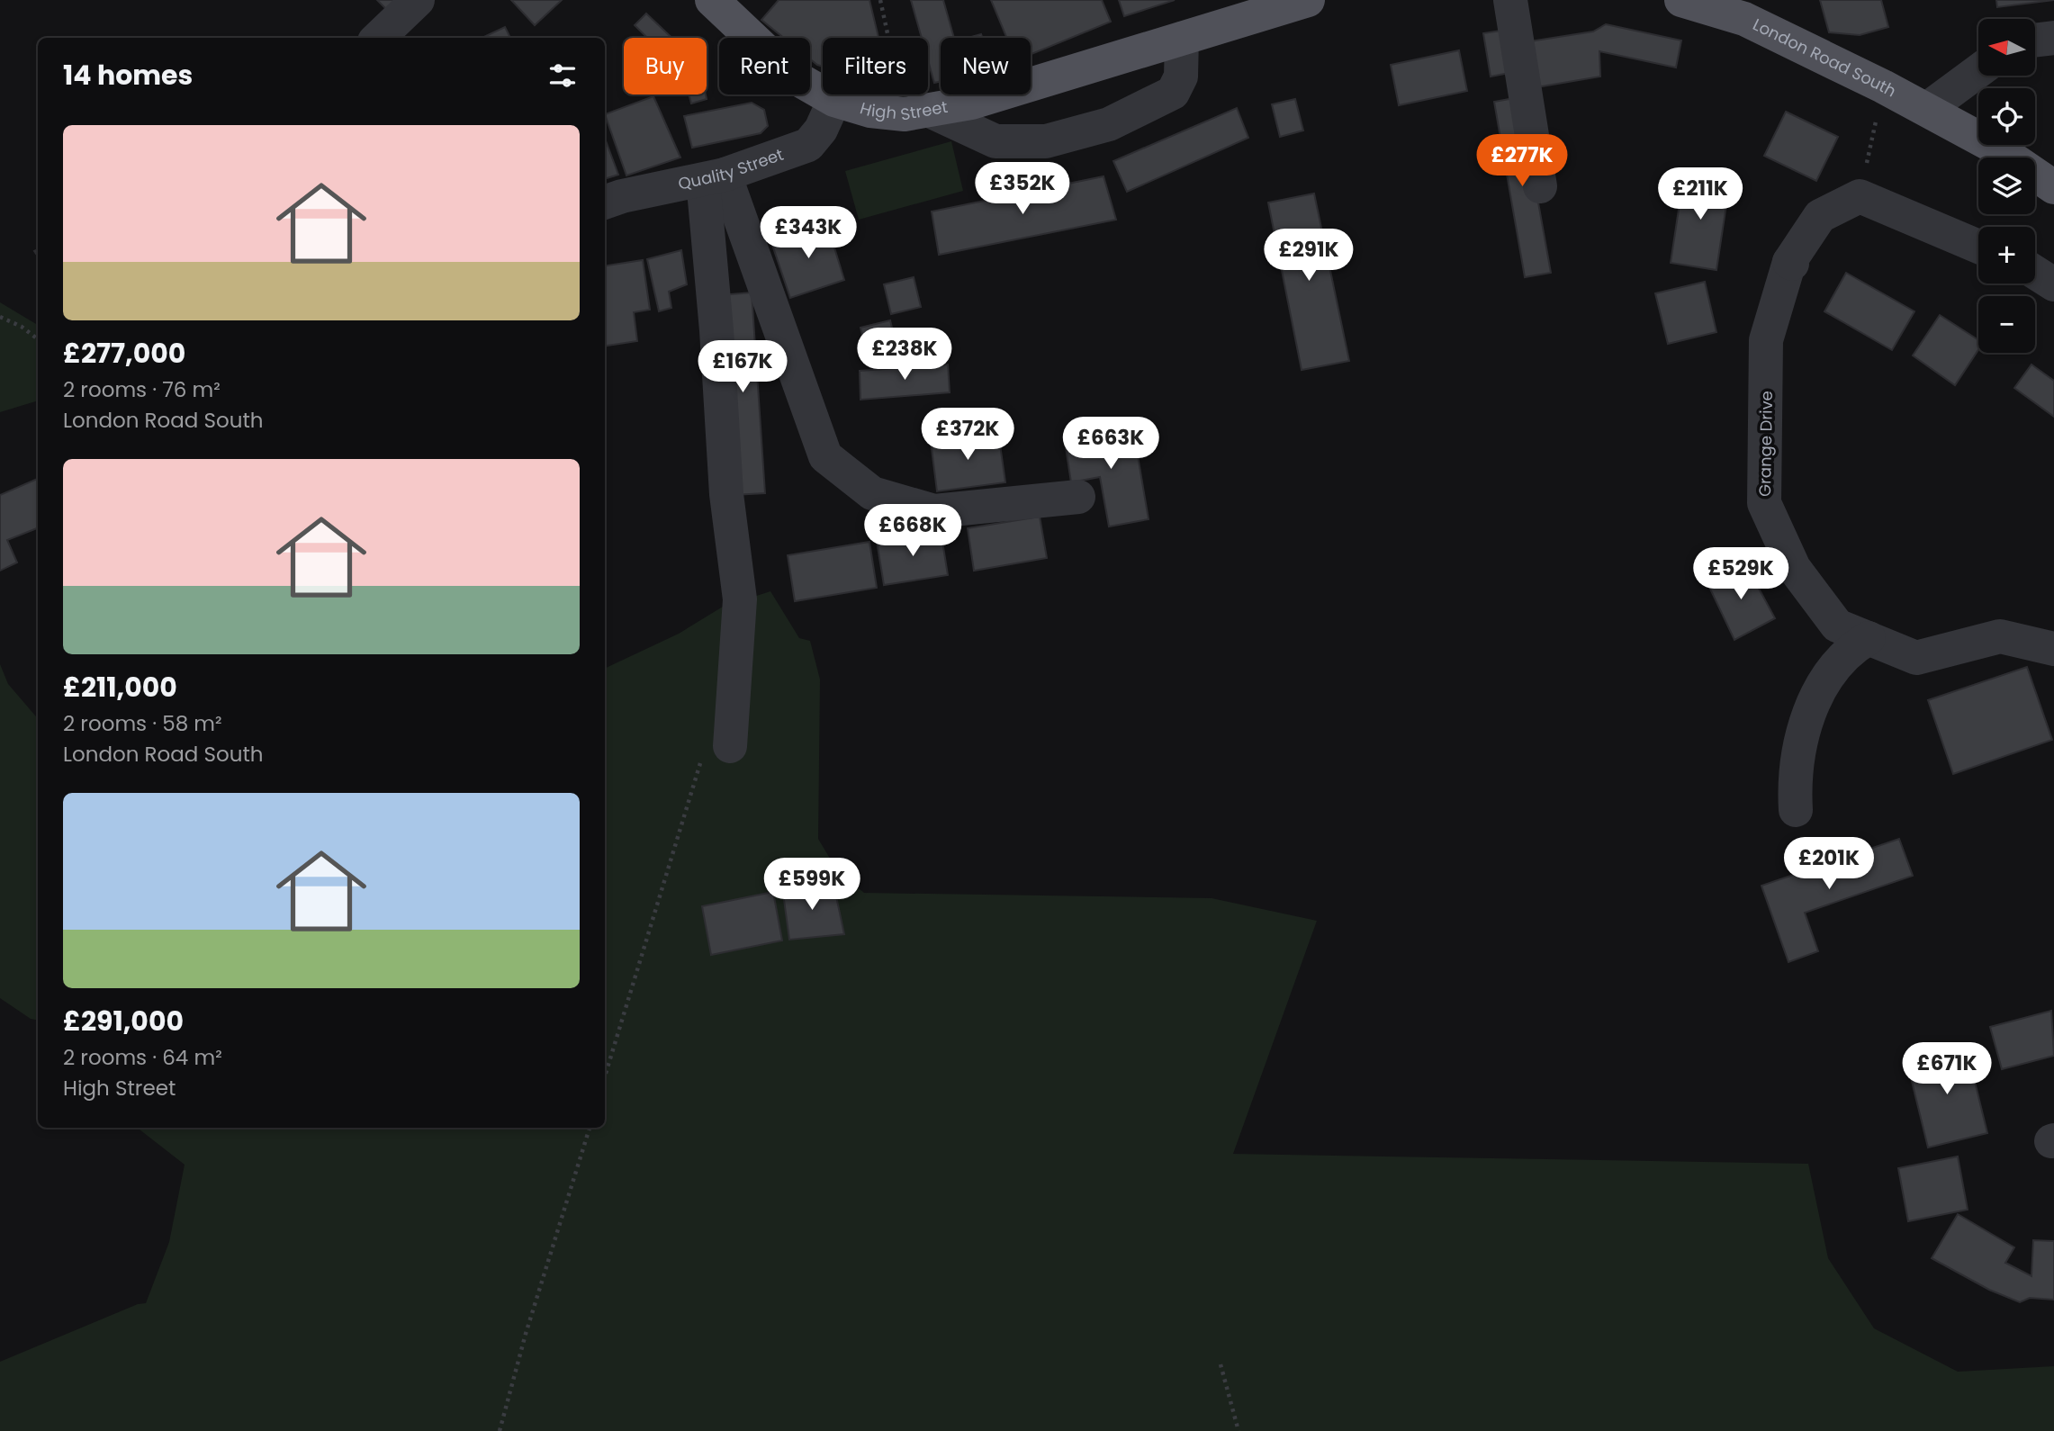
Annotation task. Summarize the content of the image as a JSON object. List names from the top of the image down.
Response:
{
  "streets": {
    "main road": ["London Road South", "High Street"],
    "street": ["Quality Street", "Grange Drive"]
  },
  "crossings": [
    ["High Street", "Quality Street"]
  ],
  "north": "left",
  "page": {
    "map_buttons": ["+", "−"],
    "chip": [
      "Buy",
      "Rent",
      "Filters",
      "New"
    ],
    "heading": "14 homes",
    "list": [
      {
        "name": "£277,000",
        "note": "2 rooms · 76 m² · London Road South"
      },
      {
        "name": "£211,000",
        "note": "2 rooms · 58 m² · London Road South"
      },
      {
        "name": "£291,000",
        "note": "2 rooms · 64 m² · High Street"
      }
    ],
    "price": [
      "£277K",
      "£352K",
      "£211K",
      "£343K",
      "£291K",
      "£238K",
      "£167K",
      "£372K",
      "£663K",
      "£668K",
      "£529K",
      "£201K",
      "£599K",
      "£671K"
    ]
  }
}
